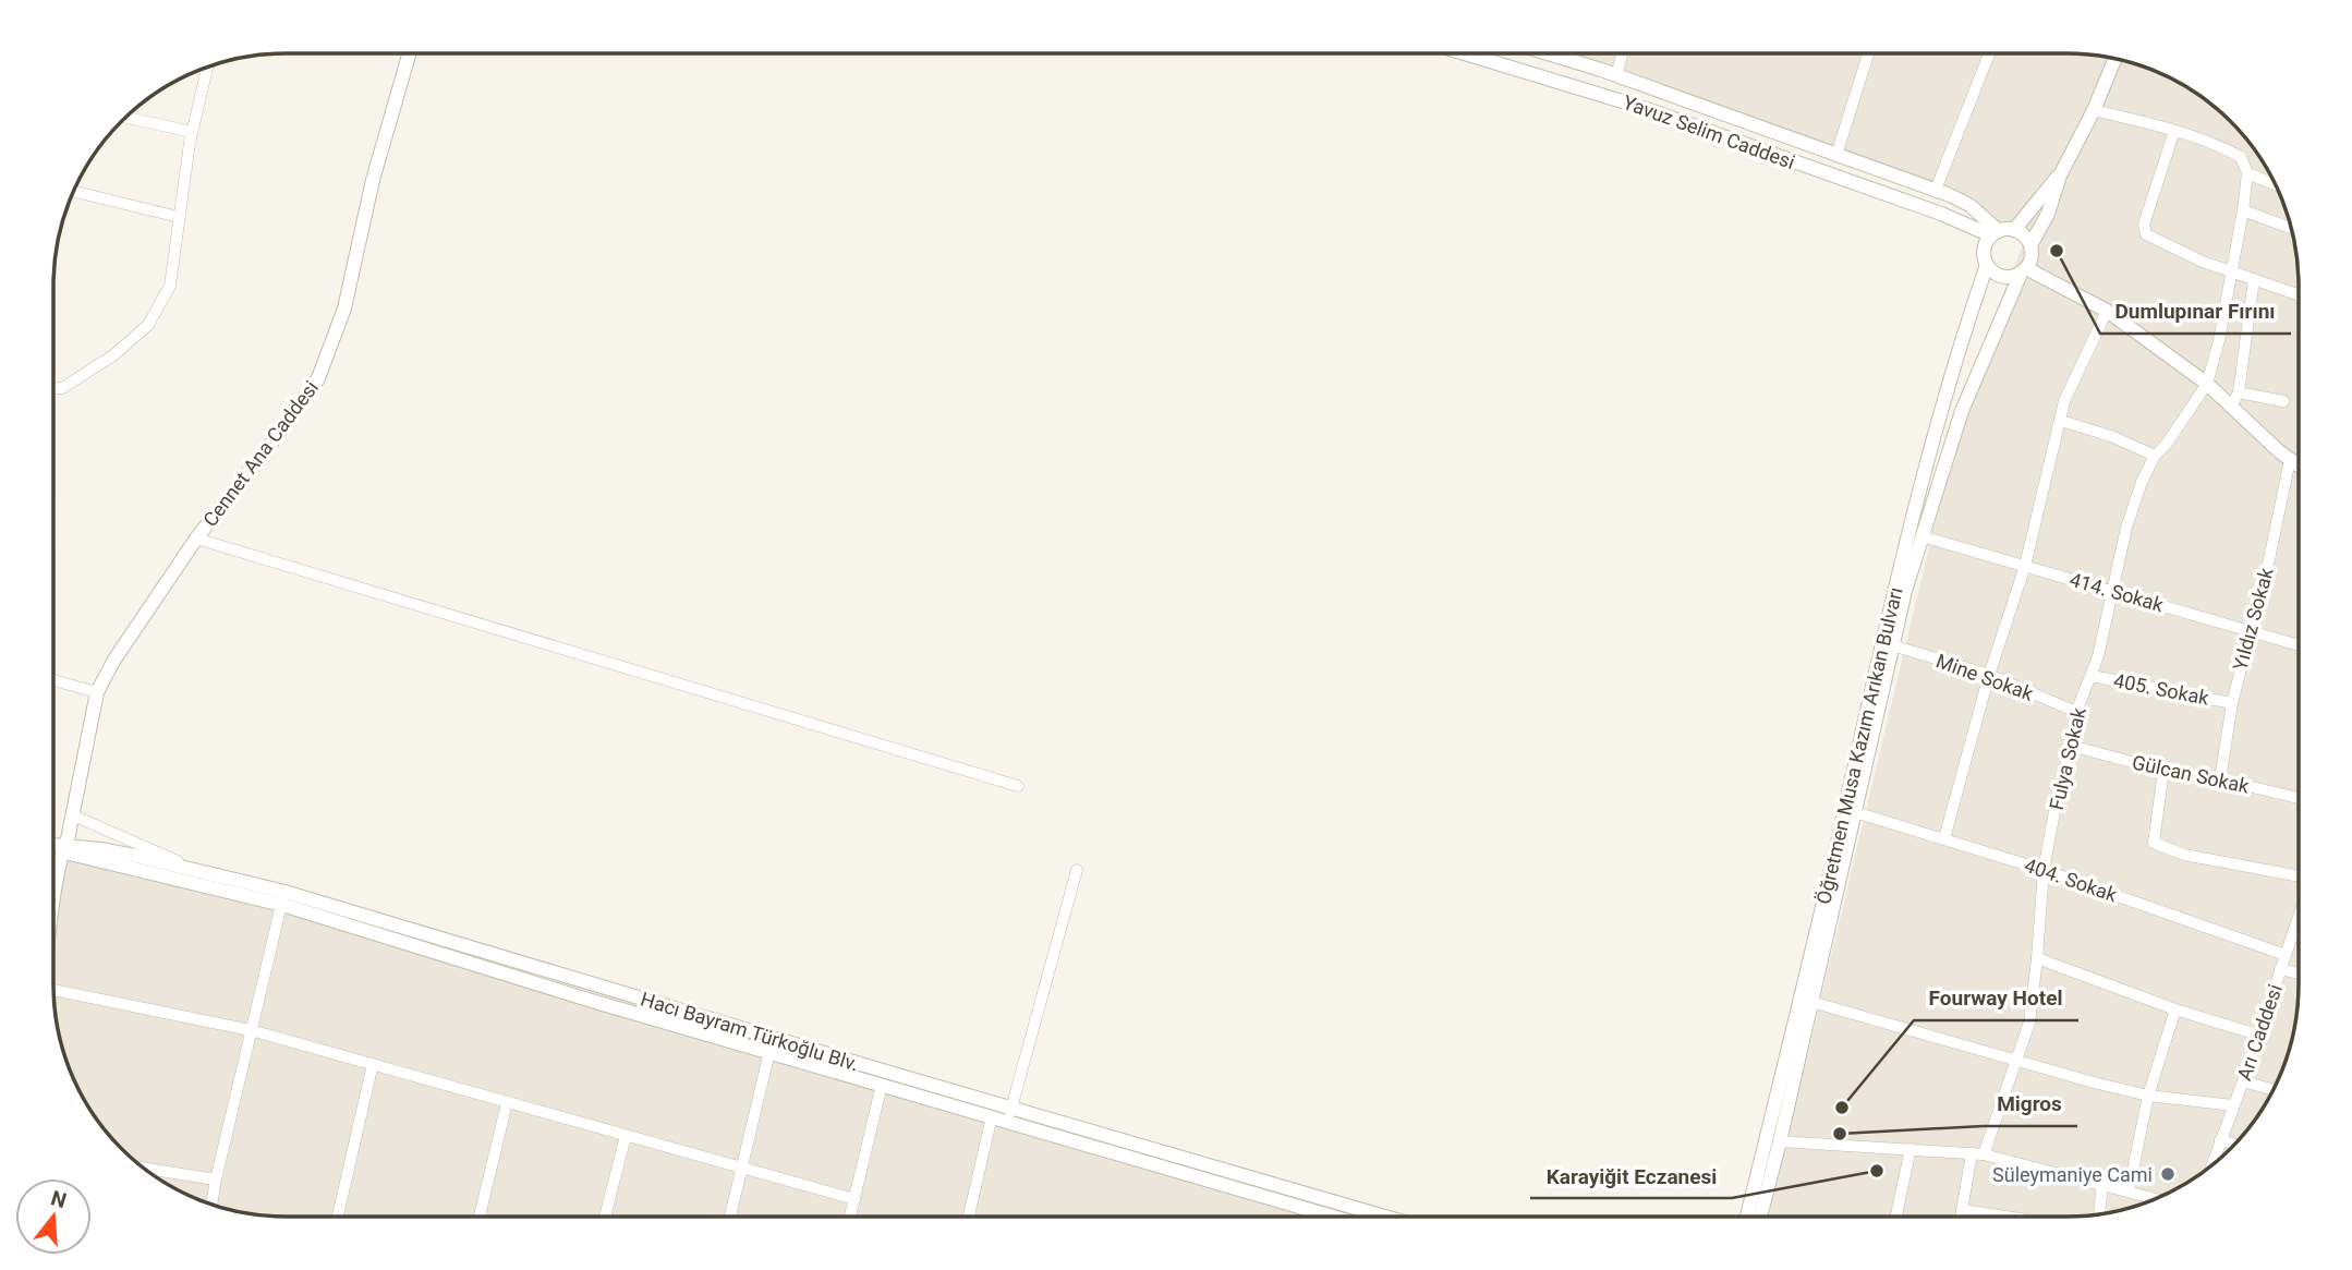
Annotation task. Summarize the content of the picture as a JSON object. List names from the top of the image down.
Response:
{
  "streets": {
    "street": [
      "Yavuz Selim Caddesi",
      "Cennet Ana Caddesi",
      "414. Sokak",
      "Yıldız Sokak",
      "Mine Sokak",
      "405. Sokak",
      "Öğretmen Musa Kazım Arıkan Bulvarı",
      "Fulya Sokak",
      "Gülcan Sokak",
      "404. Sokak",
      "Hacı Bayram Türkoğlu Blv.",
      "Arı Caddesi"
    ]
  },
  "crossings": [
    ["Yavuz Selim Caddesi", "Öğretmen Musa Kazım Arıkan Bulvarı"],
    ["Cennet Ana Caddesi", "Hacı Bayram Türkoğlu Blv."],
    ["414. Sokak", "Yıldız Sokak"],
    ["414. Sokak", "Öğretmen Musa Kazım Arıkan Bulvarı"],
    ["414. Sokak", "Fulya Sokak"],
    ["Yıldız Sokak", "405. Sokak"],
    ["Yıldız Sokak", "Gülcan Sokak"],
    ["Mine Sokak", "Öğretmen Musa Kazım Arıkan Bulvarı"],
    ["Mine Sokak", "Fulya Sokak"],
    ["405. Sokak", "Fulya Sokak"],
    ["Öğretmen Musa Kazım Arıkan Bulvarı", "404. Sokak"],
    ["Fulya Sokak", "Gülcan Sokak"],
    ["Fulya Sokak", "404. Sokak"],
    ["404. Sokak", "Arı Caddesi"]
  ],
  "places": [
    "Dumlupınar Fırını",
    "Fourway Hotel",
    "Migros",
    "Karayiğit Eczanesi",
    "Süleymaniye Cami"
  ],
  "north": "top"
}
